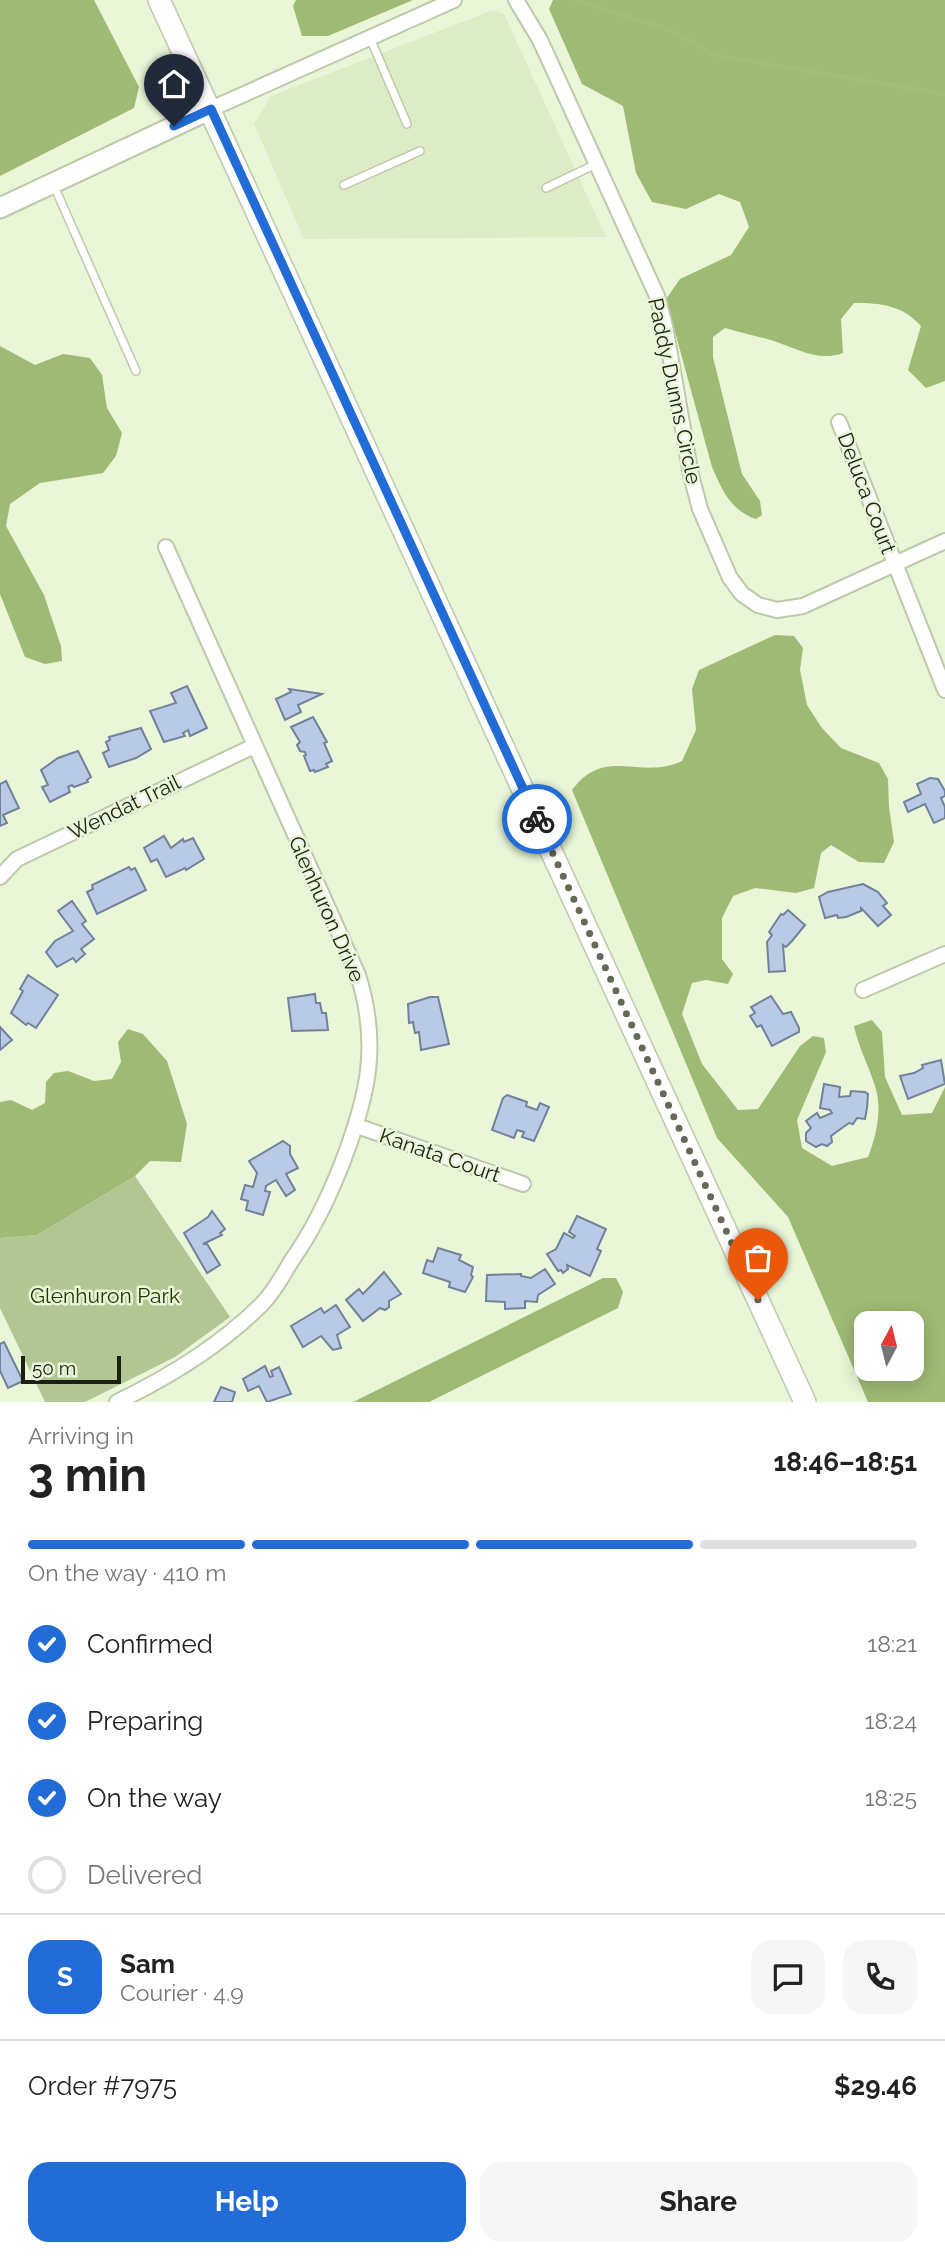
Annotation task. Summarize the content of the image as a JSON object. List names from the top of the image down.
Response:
{
  "streets": {
    "street": [
      "Paddy Dunns Circle",
      "Deluca Court",
      "Wendat Trail",
      "Glenhuron Drive",
      "Kanata Court"
    ]
  },
  "crossings": [
    ["Paddy Dunns Circle", "Deluca Court"],
    ["Wendat Trail", "Glenhuron Drive"],
    ["Glenhuron Drive", "Kanata Court"]
  ],
  "parks": ["Glenhuron Park"],
  "scale_bar": "50 m",
  "north": "top",
  "page": {
    "scale": "50 m",
    "heading": ["3 min", "Arriving in", "18:46–18:51"],
    "panel": [
      "Sam",
      "Courier · 4.9",
      "Order #7975",
      "$29.46"
    ],
    "bar": "On the way · 410 m",
    "list": [
      ["Confirmed", "18:21"],
      ["Preparing", "18:24"],
      ["On the way", "18:25"],
      "Delivered"
    ],
    "round": "S",
    "buttons": ["Help", "Share"]
  }
}
